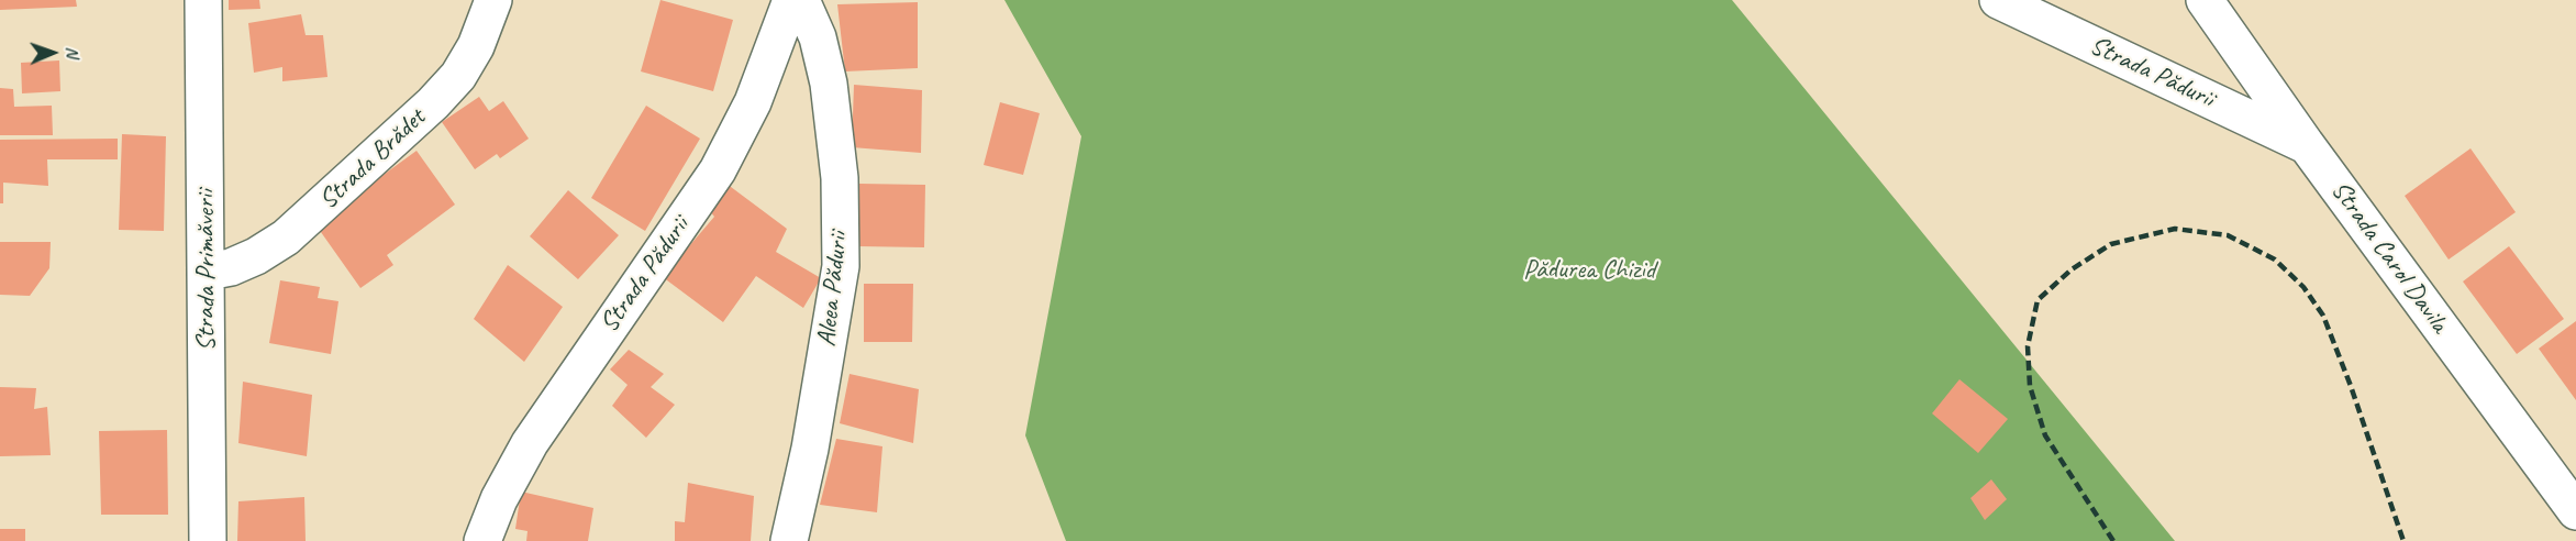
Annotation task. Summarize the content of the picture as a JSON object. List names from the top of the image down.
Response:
{
  "streets": {
    "street": [
      "Strada Pădurii",
      "Strada Brădet",
      "Strada Carol Davila",
      "Strada Primăverii",
      "Aleea Pădurii"
    ]
  },
  "crossings": [
    ["Strada Pădurii", "Strada Carol Davila"],
    ["Strada Brădet", "Strada Primăverii"]
  ],
  "parks": ["Pădurea Chizid"],
  "north": "right"
}
